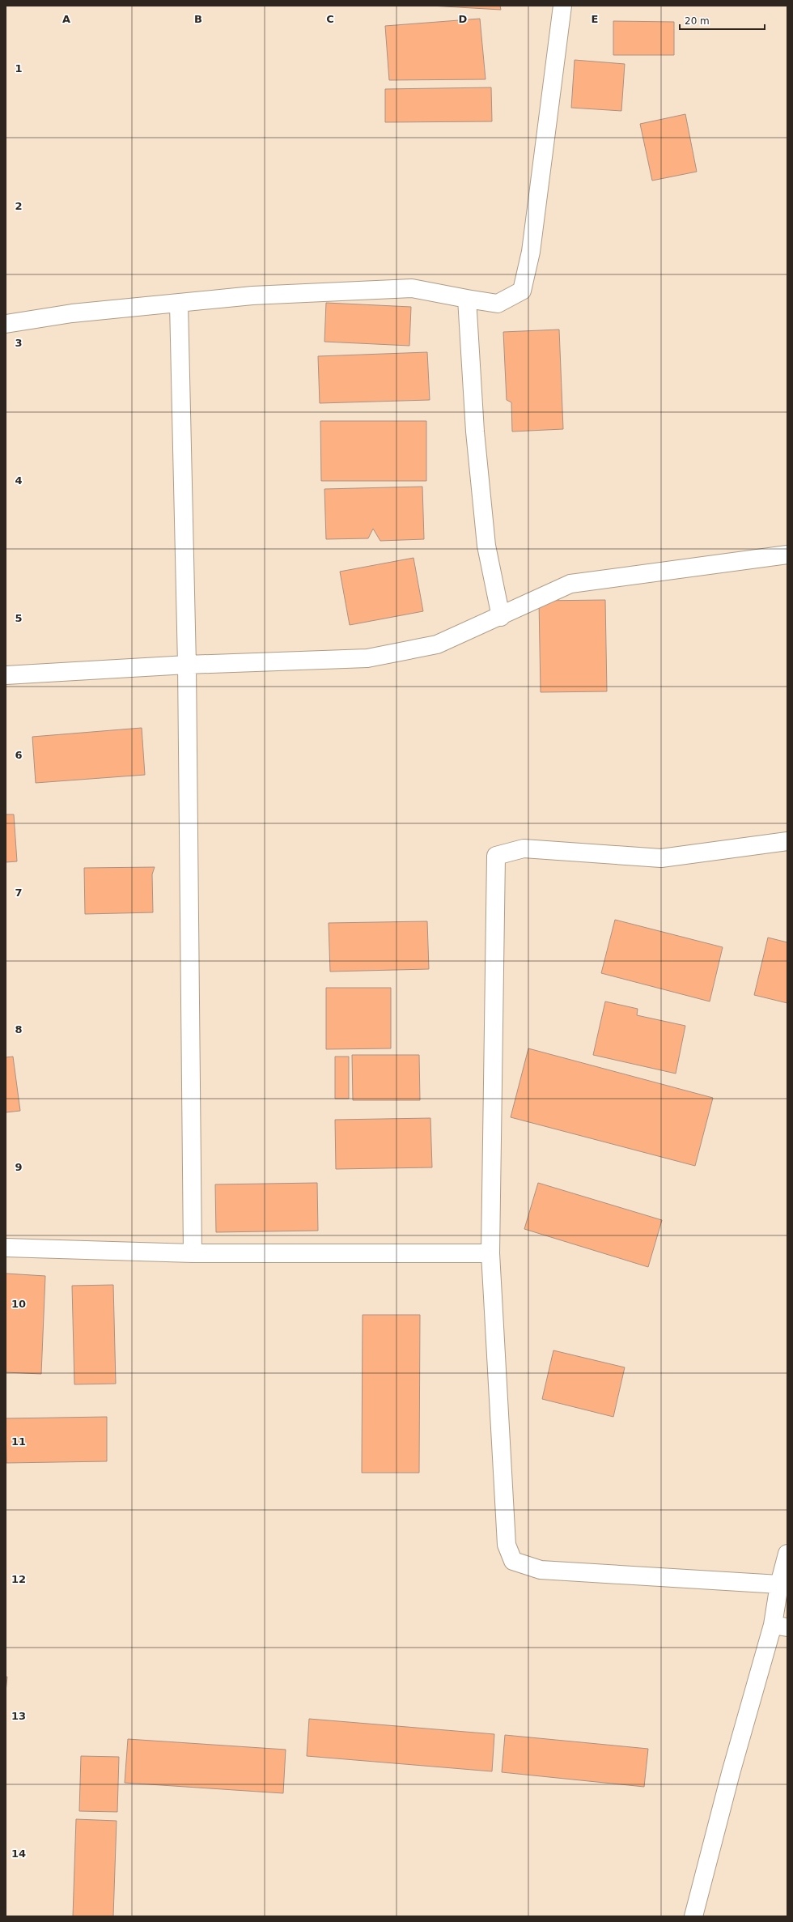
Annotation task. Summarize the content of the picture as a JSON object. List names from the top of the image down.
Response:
{
  "scale_bar": "20 m",
  "grid": {
    "columns": [
      "A",
      "B",
      "C",
      "D",
      "E"
    ],
    "rows": [
      "1",
      "2",
      "3",
      "4",
      "5",
      "6",
      "7",
      "8",
      "9",
      "10",
      "11",
      "12",
      "13",
      "14"
    ]
  }
}
